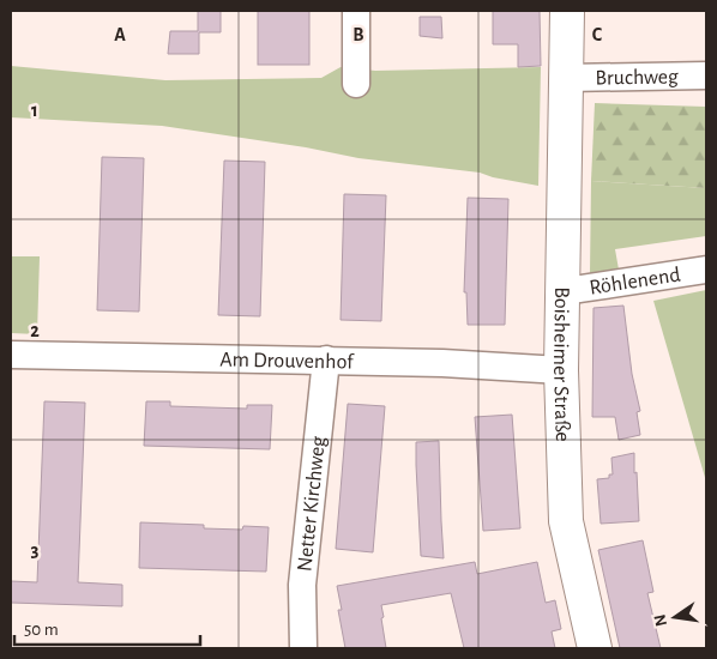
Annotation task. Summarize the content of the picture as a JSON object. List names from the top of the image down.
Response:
{
  "streets": {
    "main road": ["Boisheimer Straße"],
    "street": [
      "Bruchweg",
      "Röhlenend",
      "Am Drouvenhof",
      "Netter Kirchweg"
    ]
  },
  "crossings": [
    ["Bruchweg", "Boisheimer Straße"],
    ["Röhlenend", "Boisheimer Straße"],
    ["Am Drouvenhof", "Boisheimer Straße"],
    ["Am Drouvenhof", "Netter Kirchweg"]
  ],
  "scale_bar": "50 m",
  "north": "left",
  "grid": {
    "columns": ["A", "B", "C"],
    "rows": ["1", "2", "3"]
  }
}
